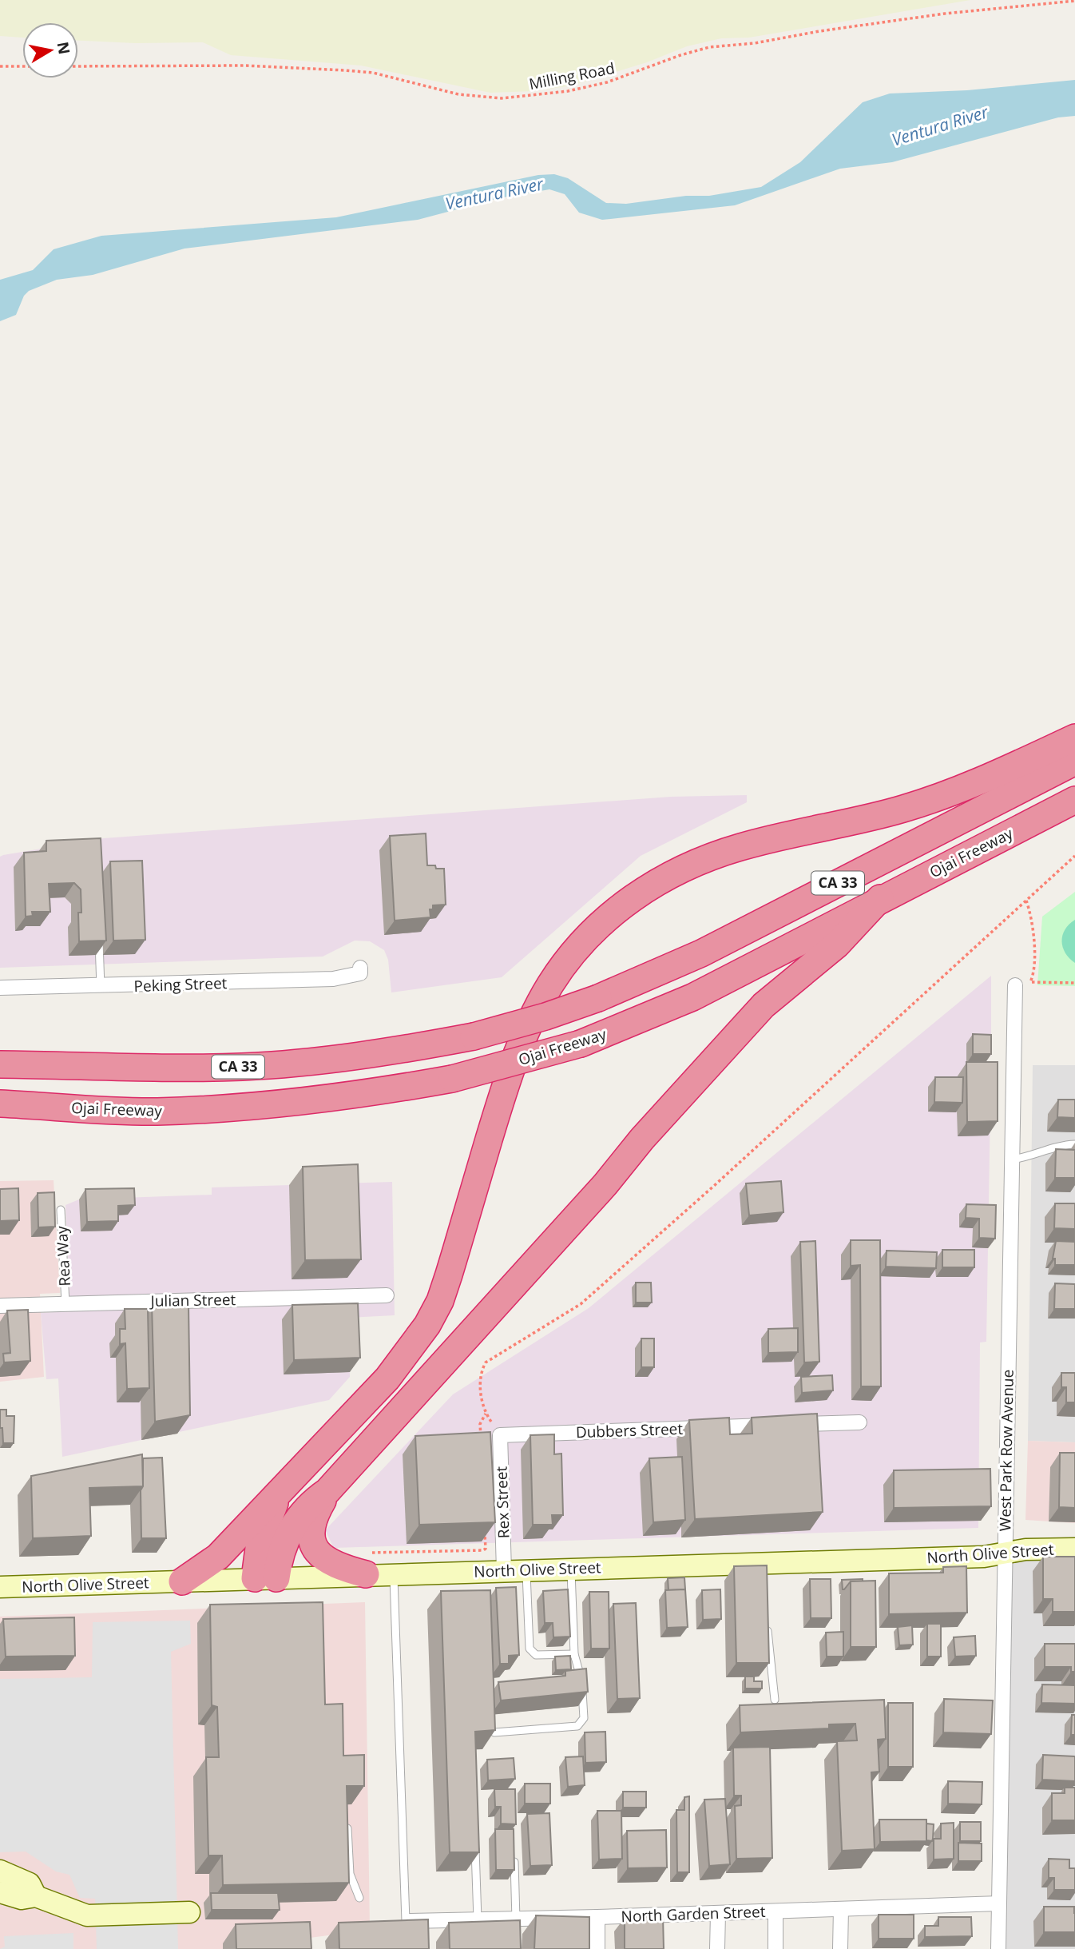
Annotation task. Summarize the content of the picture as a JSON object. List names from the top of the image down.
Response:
{
  "streets": {
    "highway": ["Ojai Freeway", "CA 33"],
    "street": [
      "Peking Street",
      "Julian Street",
      "Dubbers Street",
      "West Park Row Avenue",
      "Rex Street",
      "North Olive Street",
      "North Garden Street"
    ],
    "lane": ["Rea Way"],
    "path": ["Milling Road"]
  },
  "crossings": [
    ["Rea Way", "Julian Street"],
    ["Dubbers Street", "Rex Street"],
    ["West Park Row Avenue", "North Olive Street"],
    ["West Park Row Avenue", "North Garden Street"],
    ["Rex Street", "North Olive Street"]
  ],
  "water": ["Ventura River"],
  "north": "right"
}
